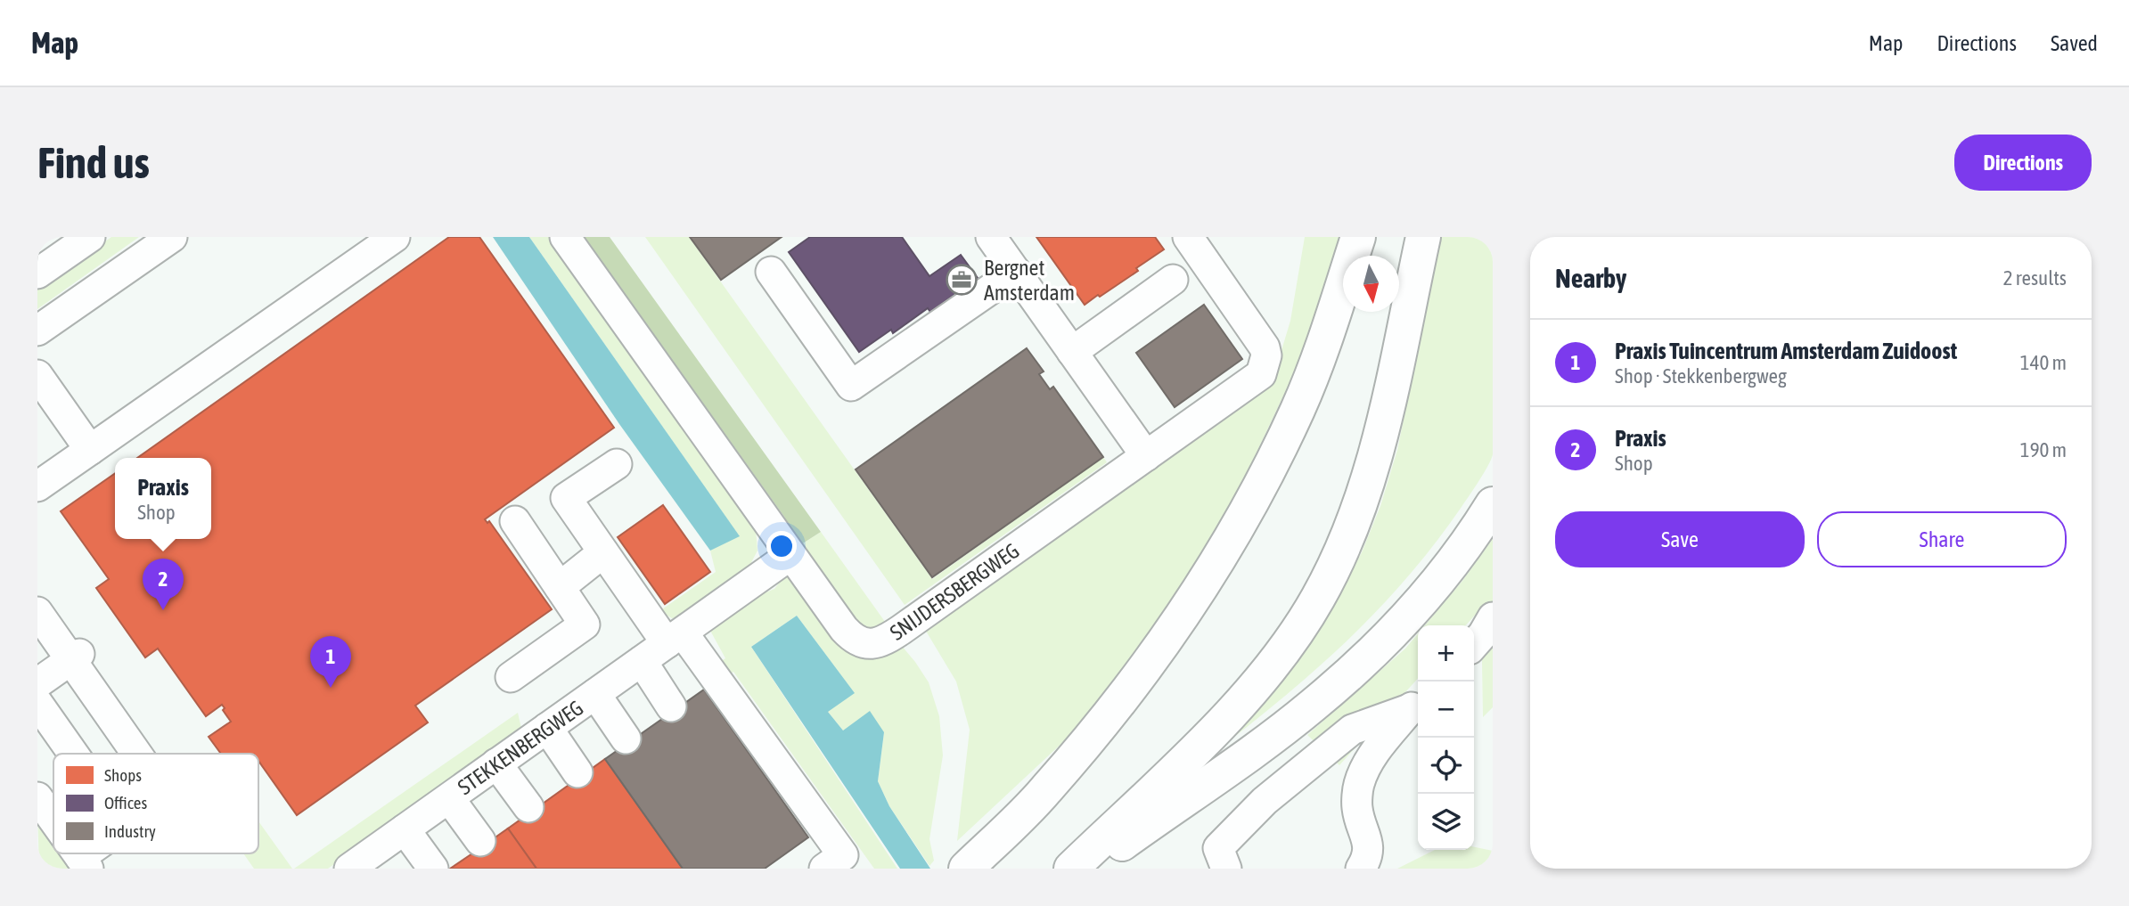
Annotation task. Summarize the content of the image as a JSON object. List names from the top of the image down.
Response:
{
  "streets": {
    "street": ["SNIJDERSBERGWEG", "STEKKENBERGWEG"]
  },
  "crossings": [
    ["SNIJDERSBERGWEG", "STEKKENBERGWEG"]
  ],
  "places": {
    "office": ["Bergnet Amsterdam"]
  },
  "legend": ["Shops", "Offices", "Industry"],
  "north": "bottom",
  "page": {
    "header": "Map",
    "nav": ["Map", "Directions", "Saved"],
    "buttons": [
      "Directions",
      ["Save", "Share"]
    ],
    "title": "Find us",
    "heading": ["Nearby", "2 results"],
    "list": [
      {
        "mark": "1",
        "name": "Praxis Tuincentrum Amsterdam Zuidoost",
        "note": "Shop · Stekkenbergweg",
        "value": "140 m"
      },
      {
        "mark": "2",
        "name": "Praxis",
        "note": "Shop",
        "value": "190 m"
      }
    ],
    "popup": ["Praxis", "Shop"],
    "pins": ["2", "1"],
    "map_buttons": ["+", "−"]
  }
}
